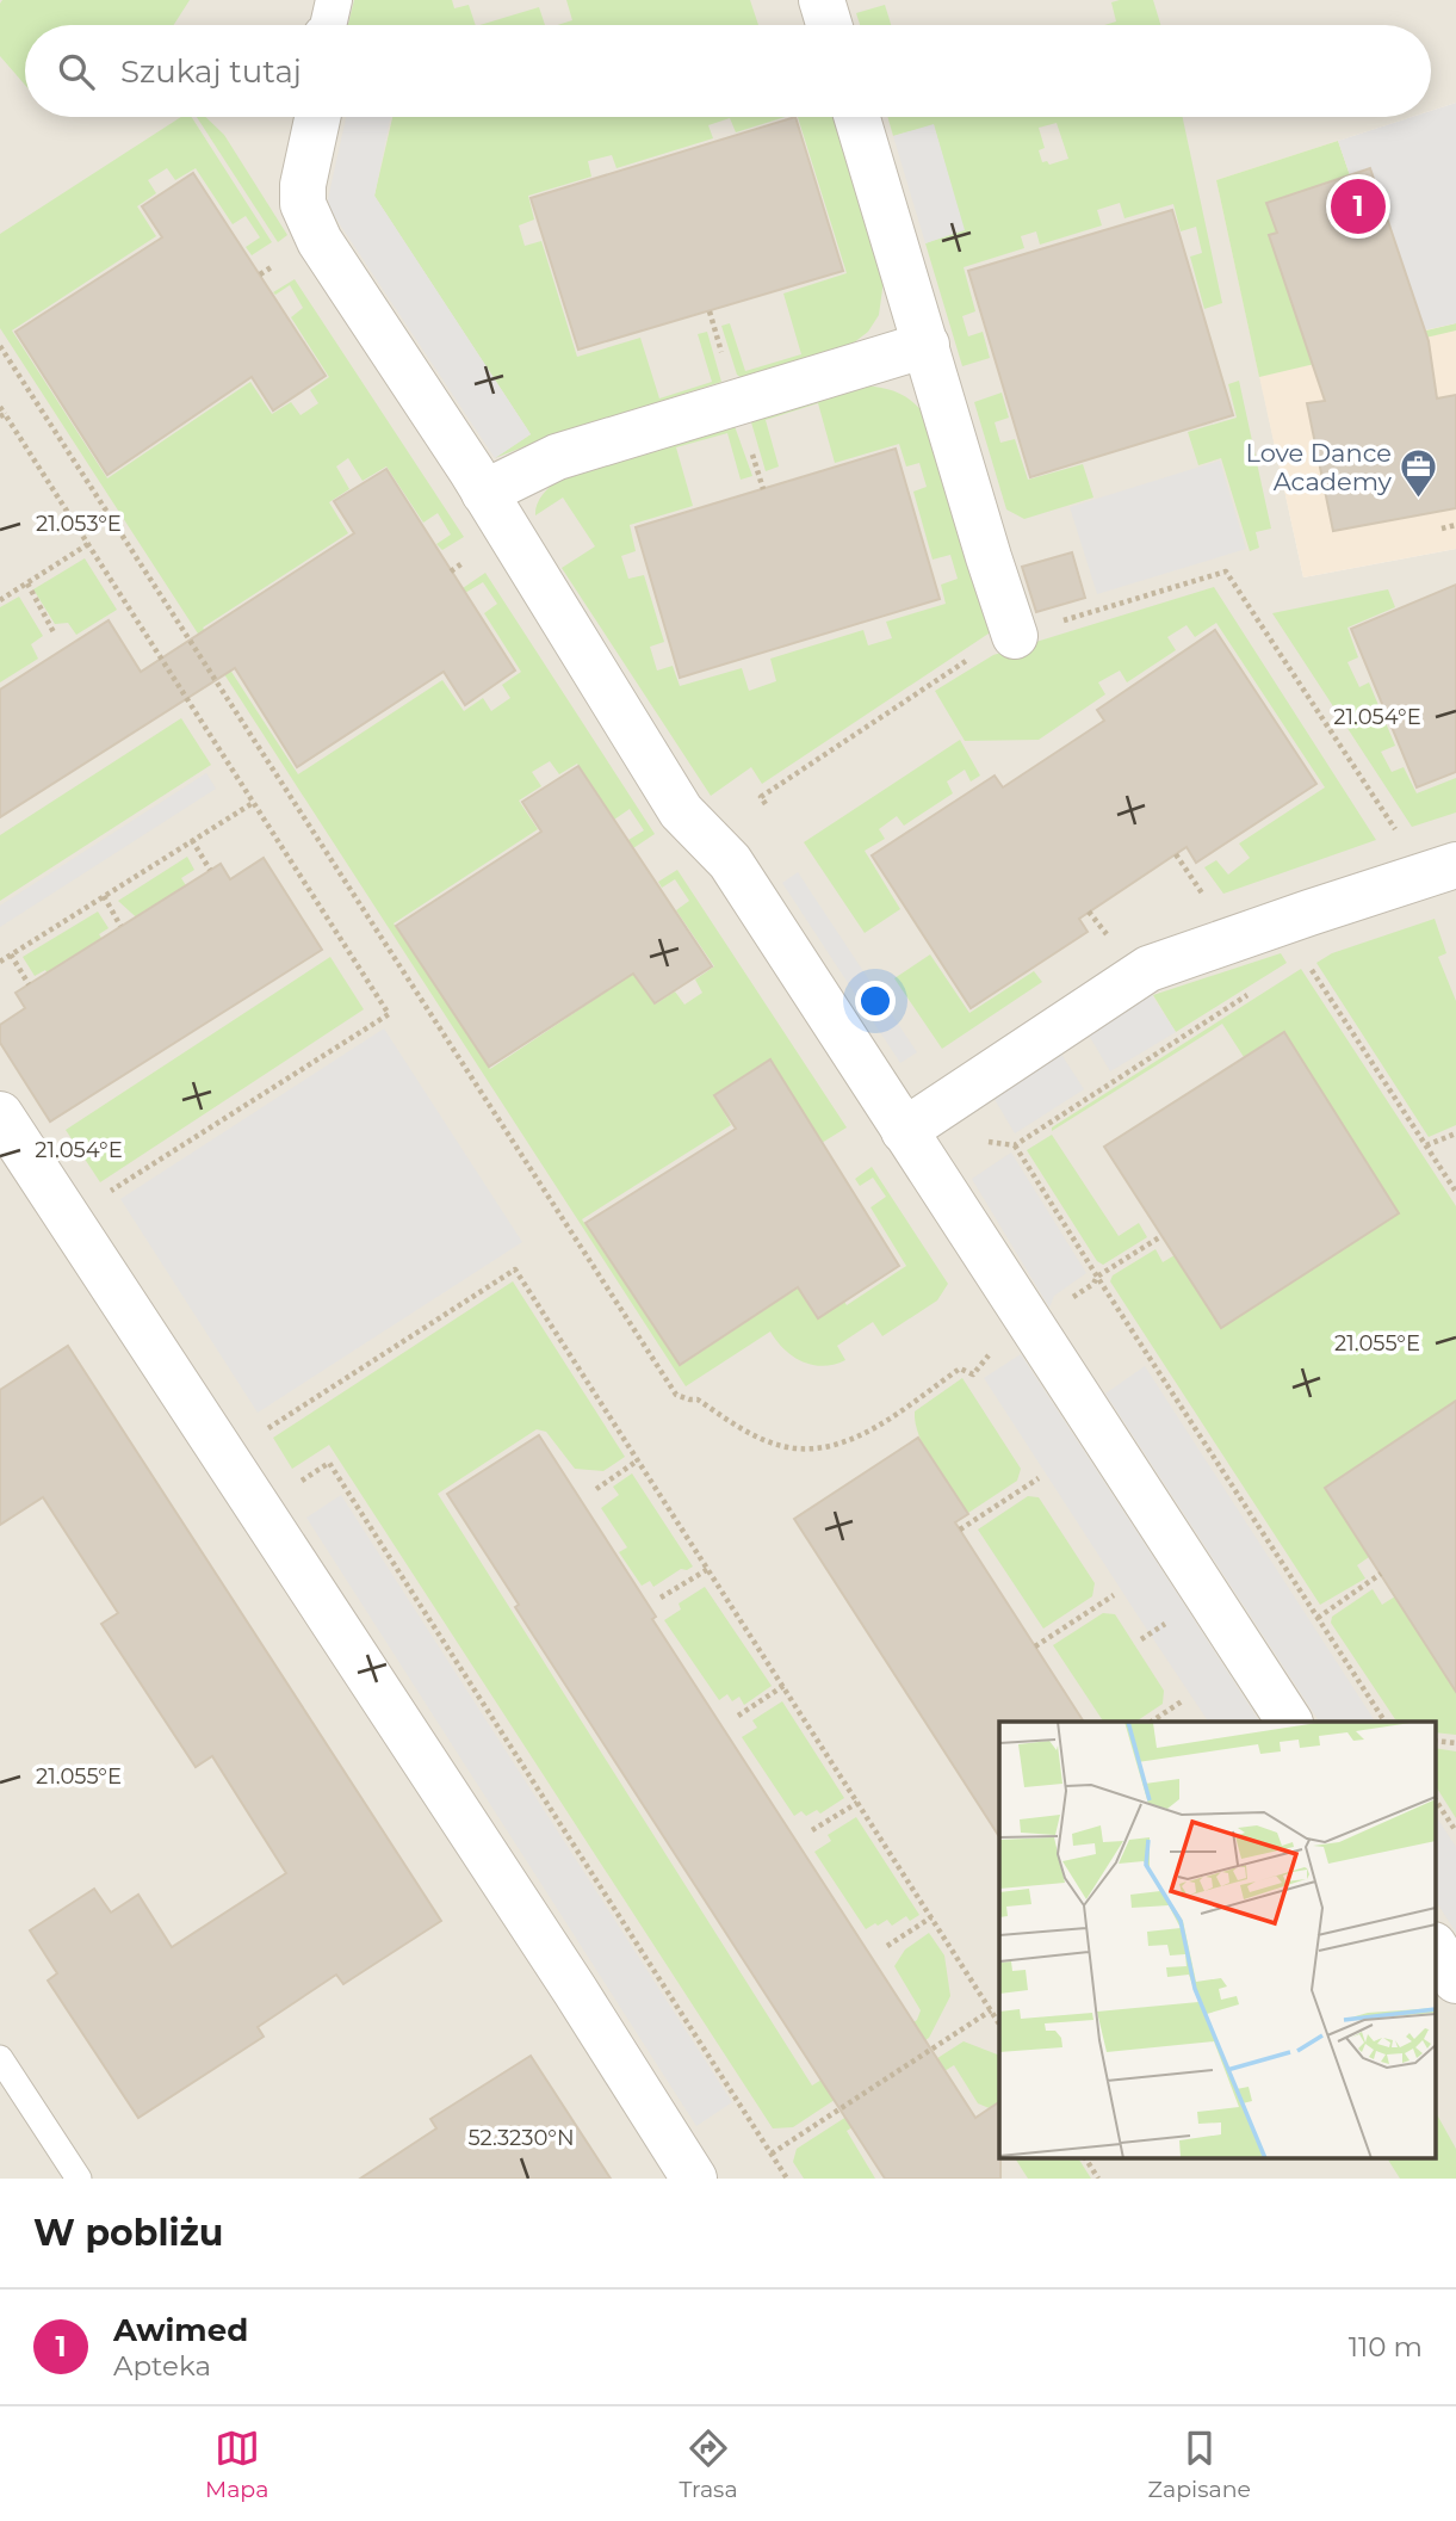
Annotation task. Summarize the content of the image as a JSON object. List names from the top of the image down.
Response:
{
  "places": {
    "office": ["Love Dance Academy"]
  },
  "page": {
    "search": "Szukaj tutaj",
    "pins": "1",
    "heading": "W pobliżu",
    "list": [
      {
        "mark": "1",
        "name": "Awimed",
        "note": "Apteka",
        "value": "110 m"
      }
    ],
    "nav": ["Mapa", "Trasa", "Zapisane"]
  },
  "coordinates": [
    "21.053°E",
    "21.054°E",
    "21.055°E",
    "52.3230°N"
  ]
}
